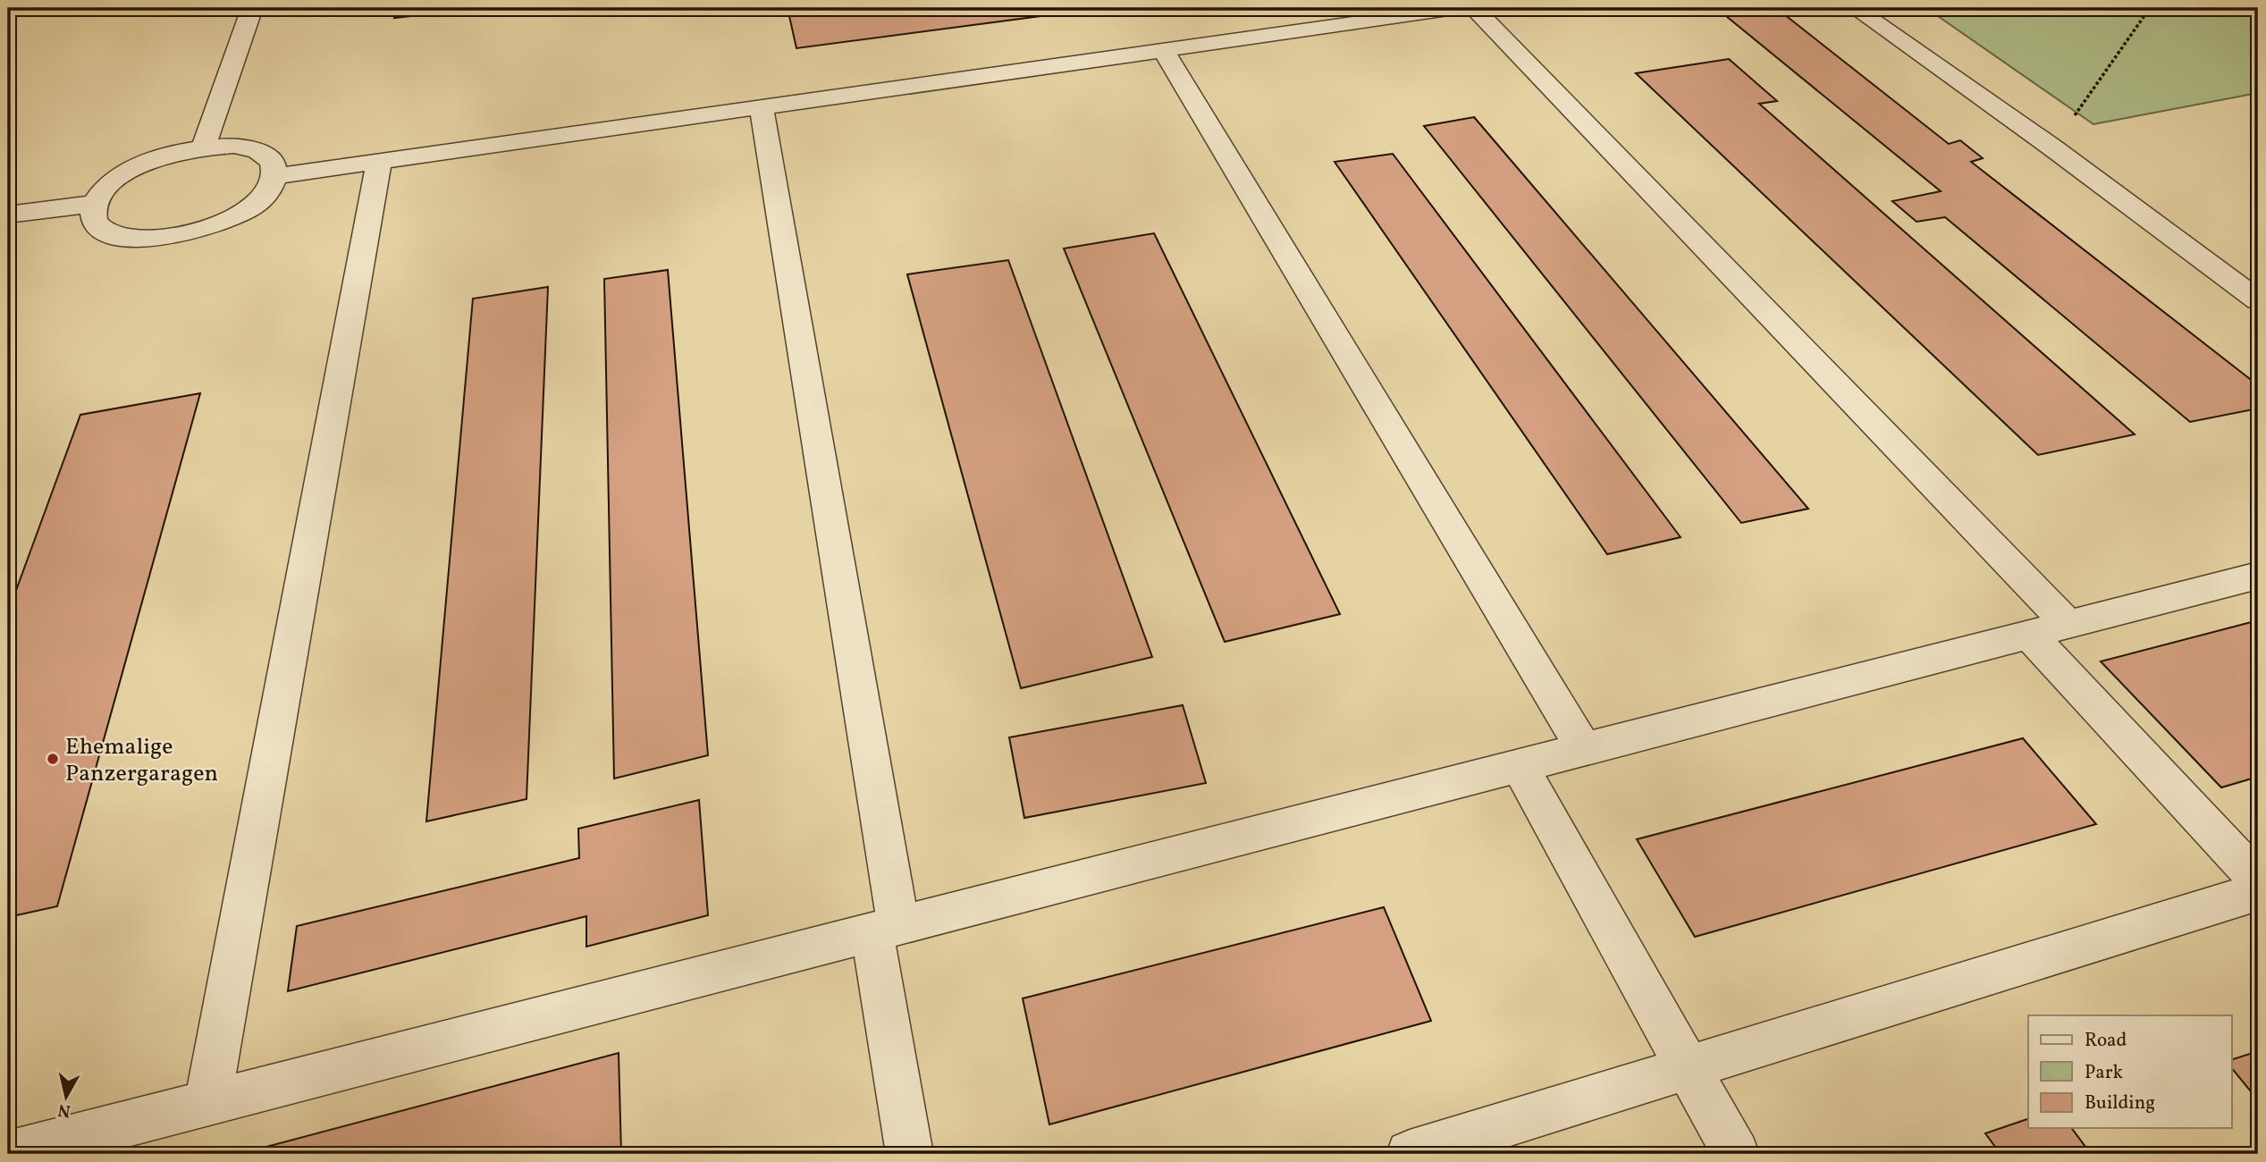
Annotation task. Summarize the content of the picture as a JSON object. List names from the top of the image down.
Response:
{
  "places": ["Ehemalige Panzergaragen"],
  "legend": ["Road", "Park", "Building"],
  "north": "bottom"
}
